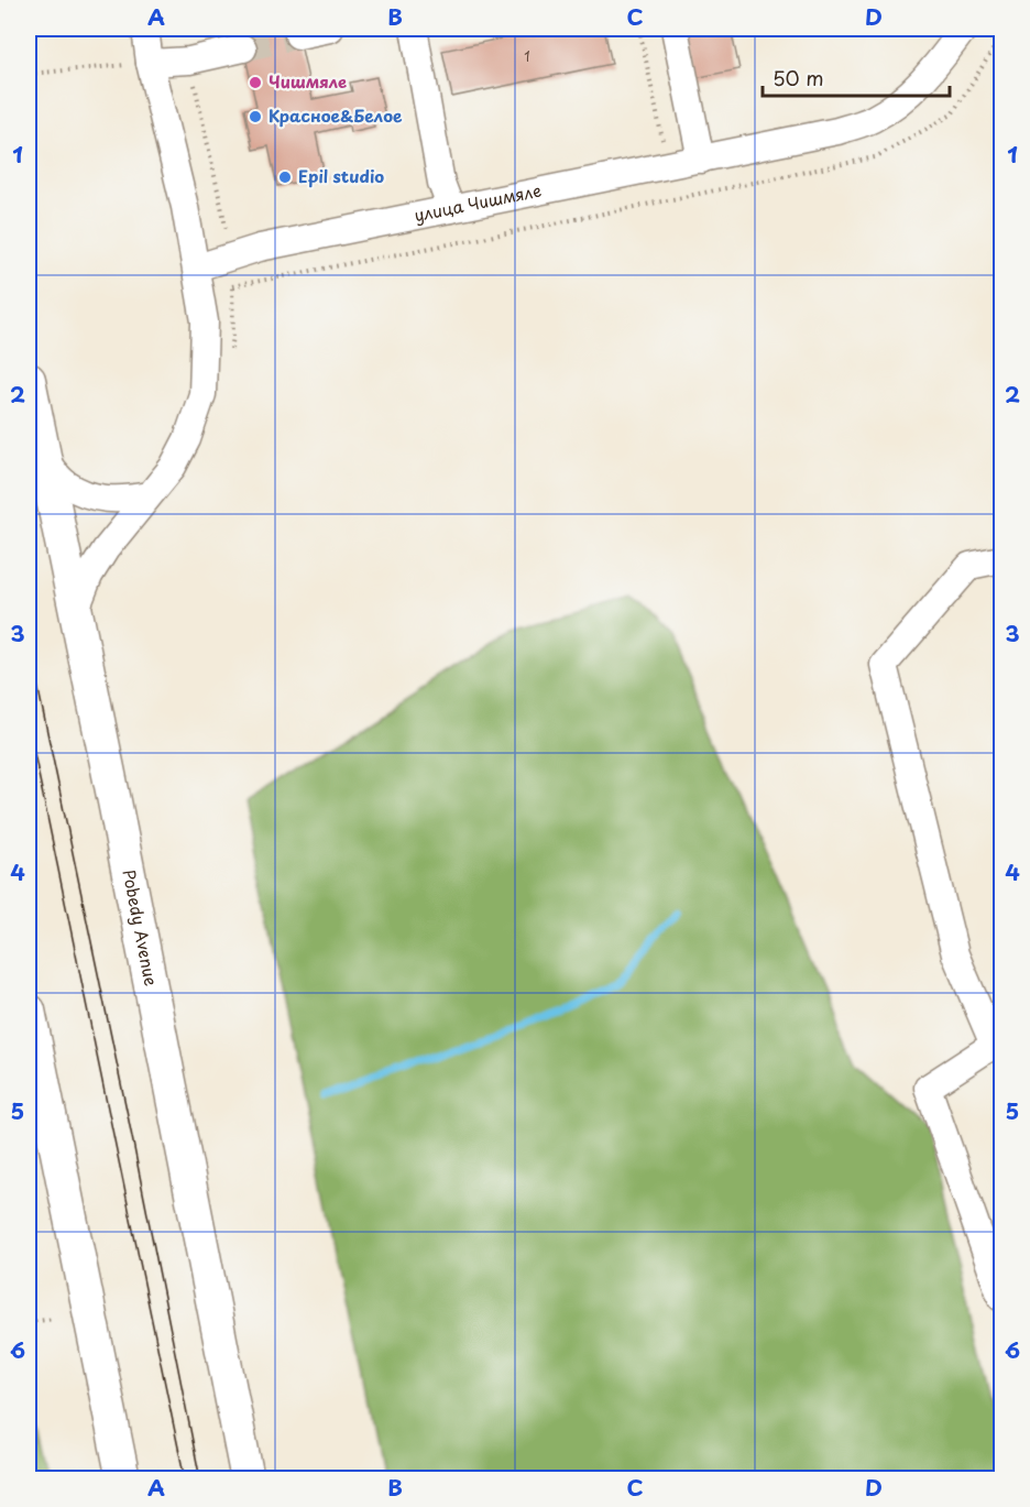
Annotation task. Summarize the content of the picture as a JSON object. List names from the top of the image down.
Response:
{
  "streets": {
    "main road": ["Pobedy Avenue"],
    "street": ["улица Чишмяле"]
  },
  "places": ["Чишмяле", "Красное&Белое", "Epil studio"],
  "house_numbers": ["1"],
  "scale_bar": "50 m",
  "grid": {
    "columns": [
      "A",
      "B",
      "C",
      "D"
    ],
    "rows": [
      "1",
      "2",
      "3",
      "4",
      "5",
      "6"
    ]
  }
}
